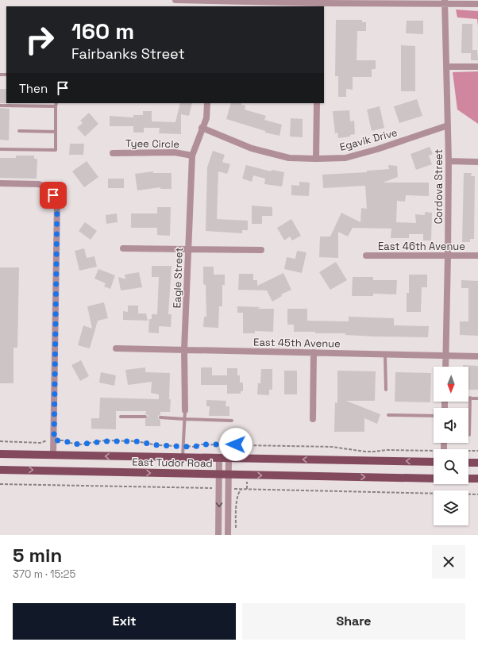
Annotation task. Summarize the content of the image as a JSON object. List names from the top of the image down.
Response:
{
  "streets": {
    "main road": ["East Tudor Road"],
    "street": [
      "Egavik Drive",
      "Tyee Circle",
      "Cordova Street",
      "East 46th Avenue",
      "Eagle Street",
      "East 45th Avenue"
    ]
  },
  "crossings": [
    ["Egavik Drive", "Cordova Street"],
    ["Egavik Drive", "Eagle Street"],
    ["Tyee Circle", "Eagle Street"],
    ["Cordova Street", "East 46th Avenue"],
    ["Cordova Street", "East 45th Avenue"],
    ["Eagle Street", "East 45th Avenue"],
    ["Eagle Street", "East Tudor Road"]
  ],
  "north": "bottom",
  "page": {
    "turn": ["160 m", "Fairbanks Street"],
    "then": "Then",
    "heading": ["5 min", "370 m · 15:25"],
    "buttons": ["Exit", "Share"]
  }
}
